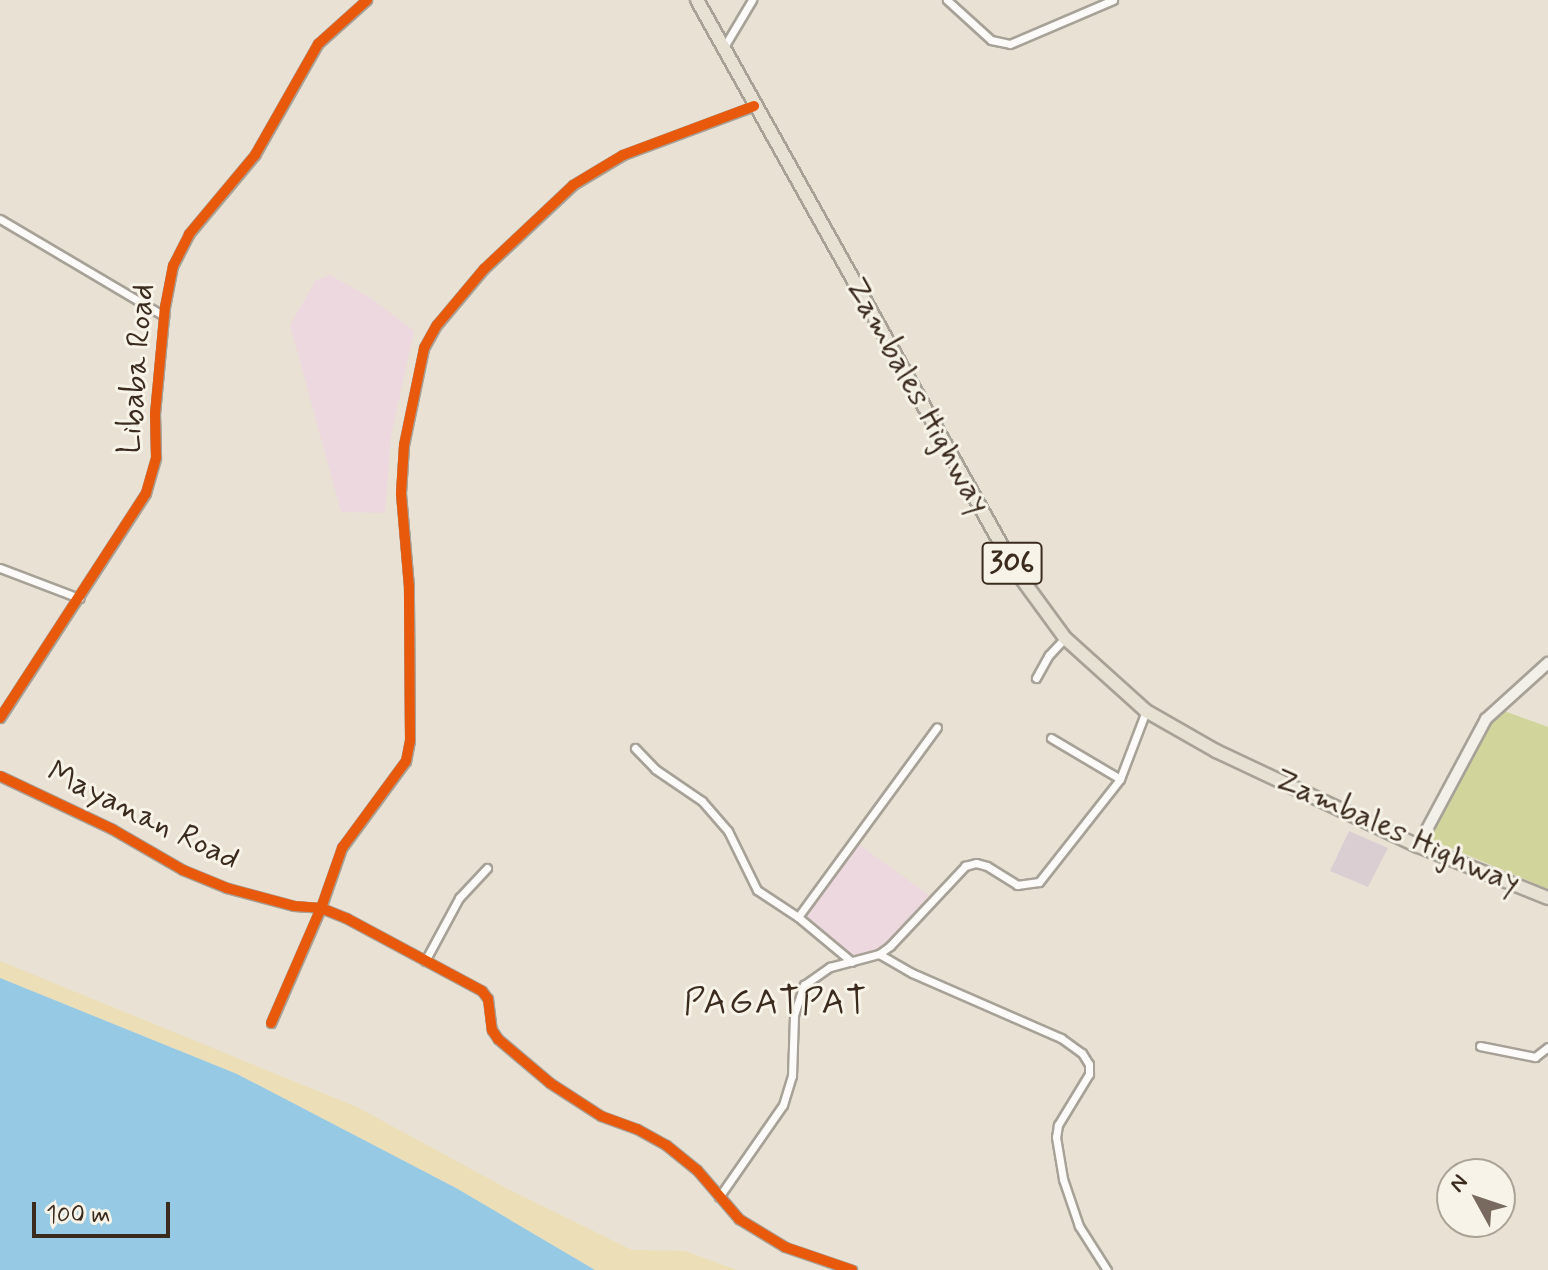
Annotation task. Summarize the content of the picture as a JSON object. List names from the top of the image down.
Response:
{
  "streets": {
    "main road": ["Zambales Highway", "306"],
    "street": ["Libaba Road", "Mayanan Road"]
  },
  "districts": ["PAGATPAT"],
  "scale_bar": "100 m",
  "north": "top left"
}
